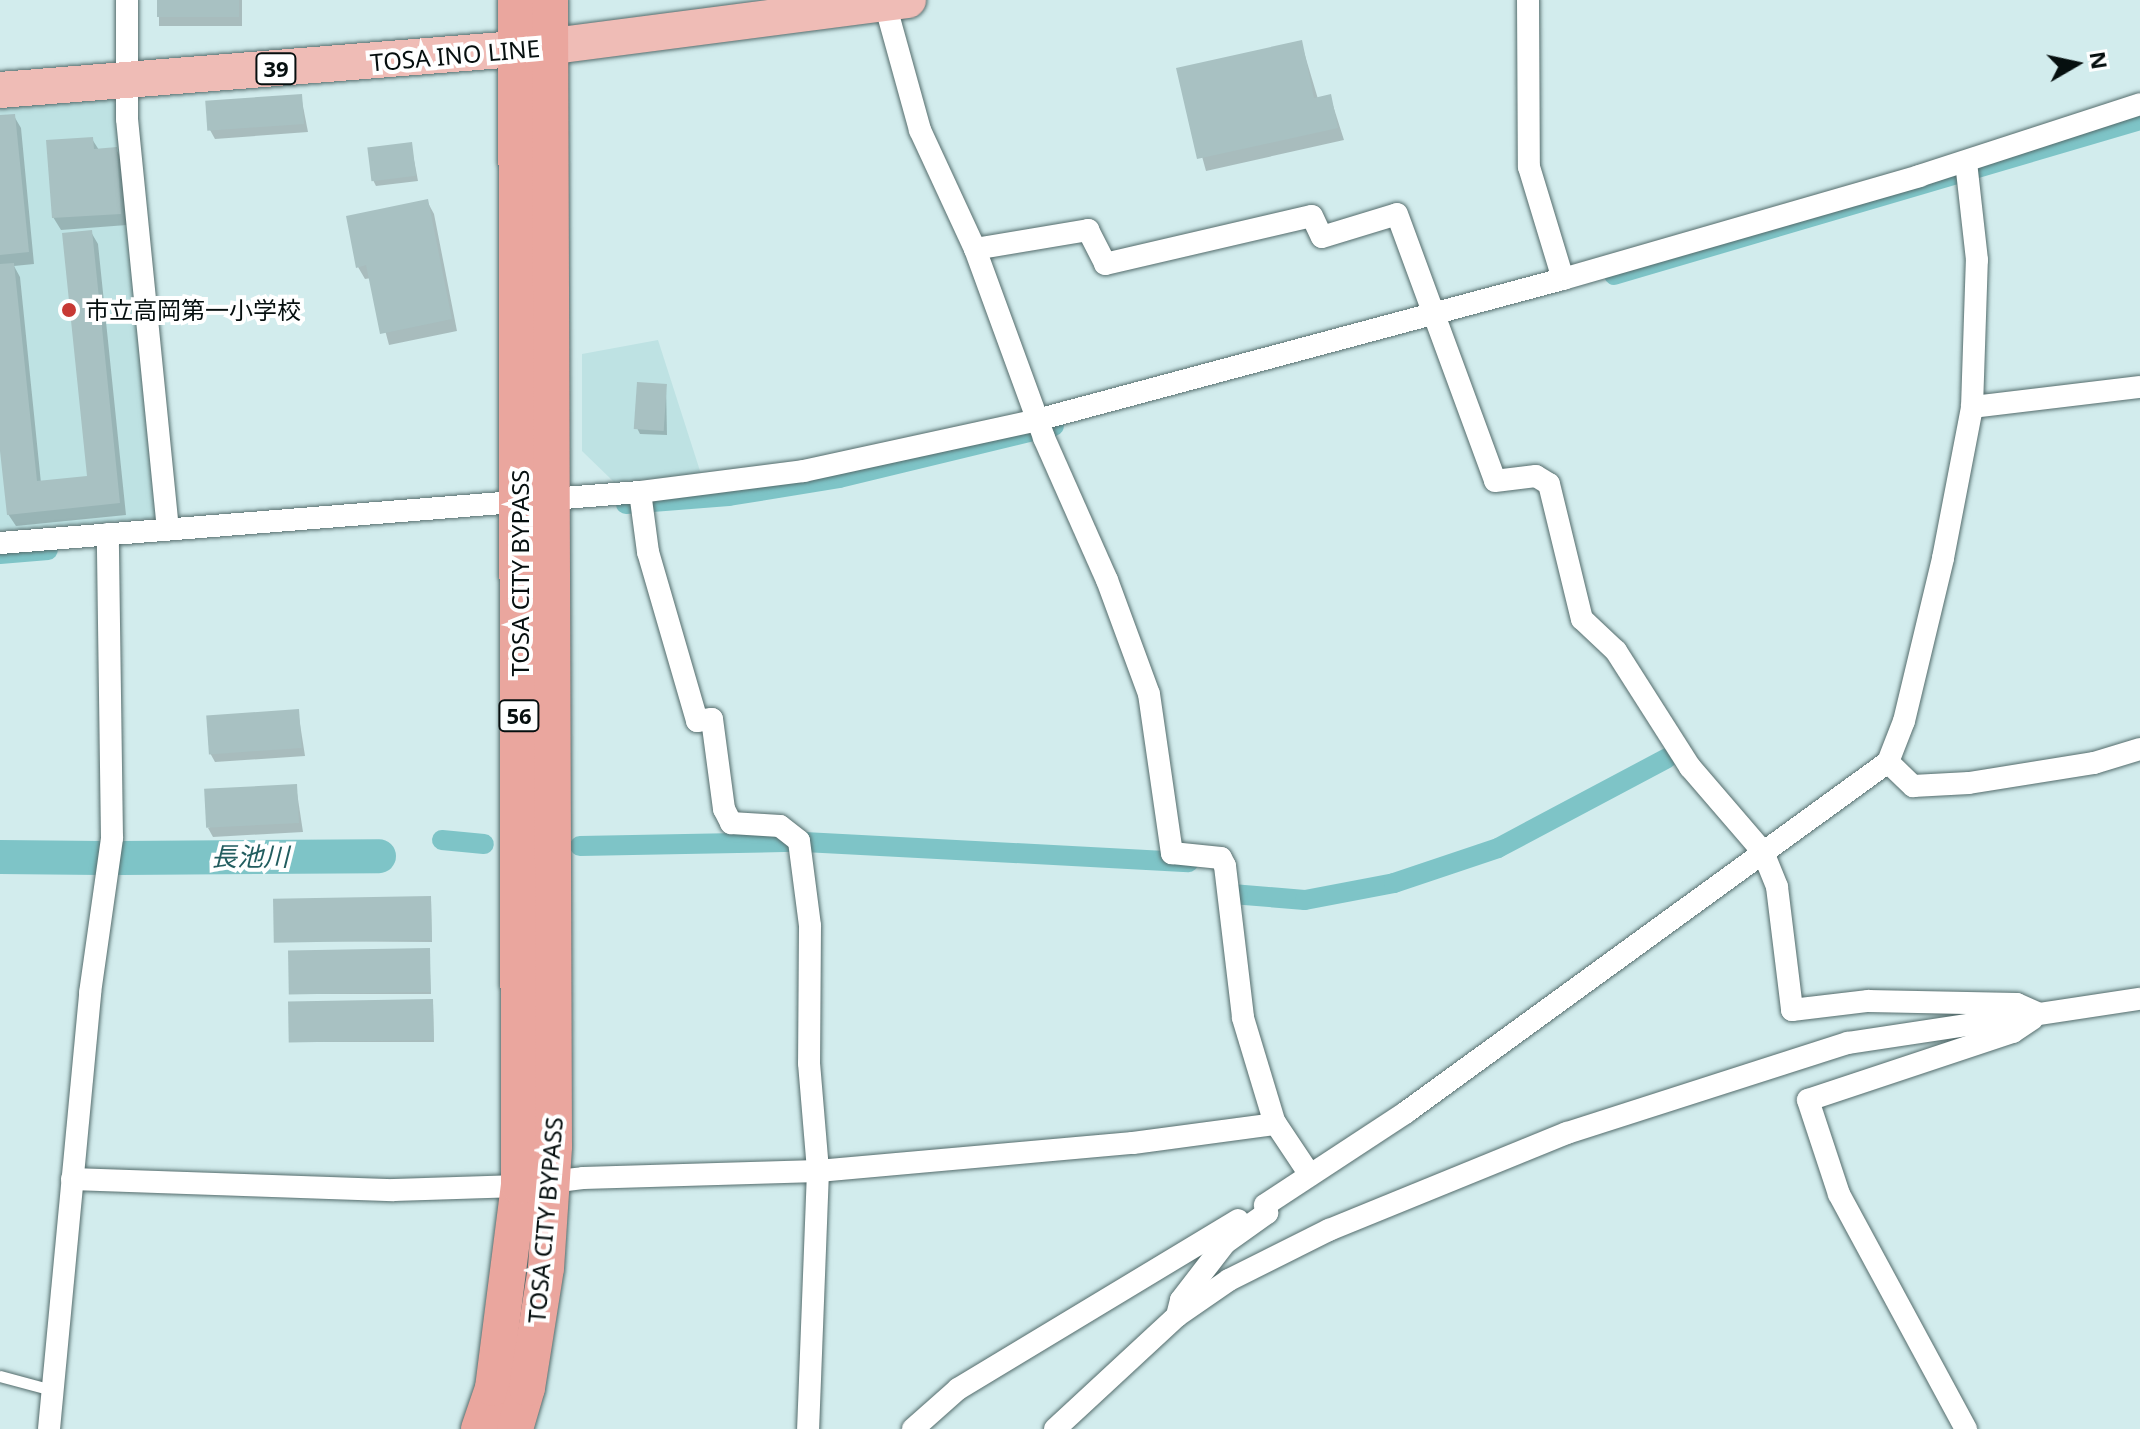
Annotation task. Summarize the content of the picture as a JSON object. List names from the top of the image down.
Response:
{
  "streets": {
    "highway": ["TOSA CITY BYPASS", "56"],
    "main road": ["TOSA INO LINE", "39"]
  },
  "crossings": [
    ["TOSA INO LINE", "TOSA CITY BYPASS"]
  ],
  "water": ["長池川"],
  "places": ["市立高岡第一小学校"],
  "north": "right"
}
